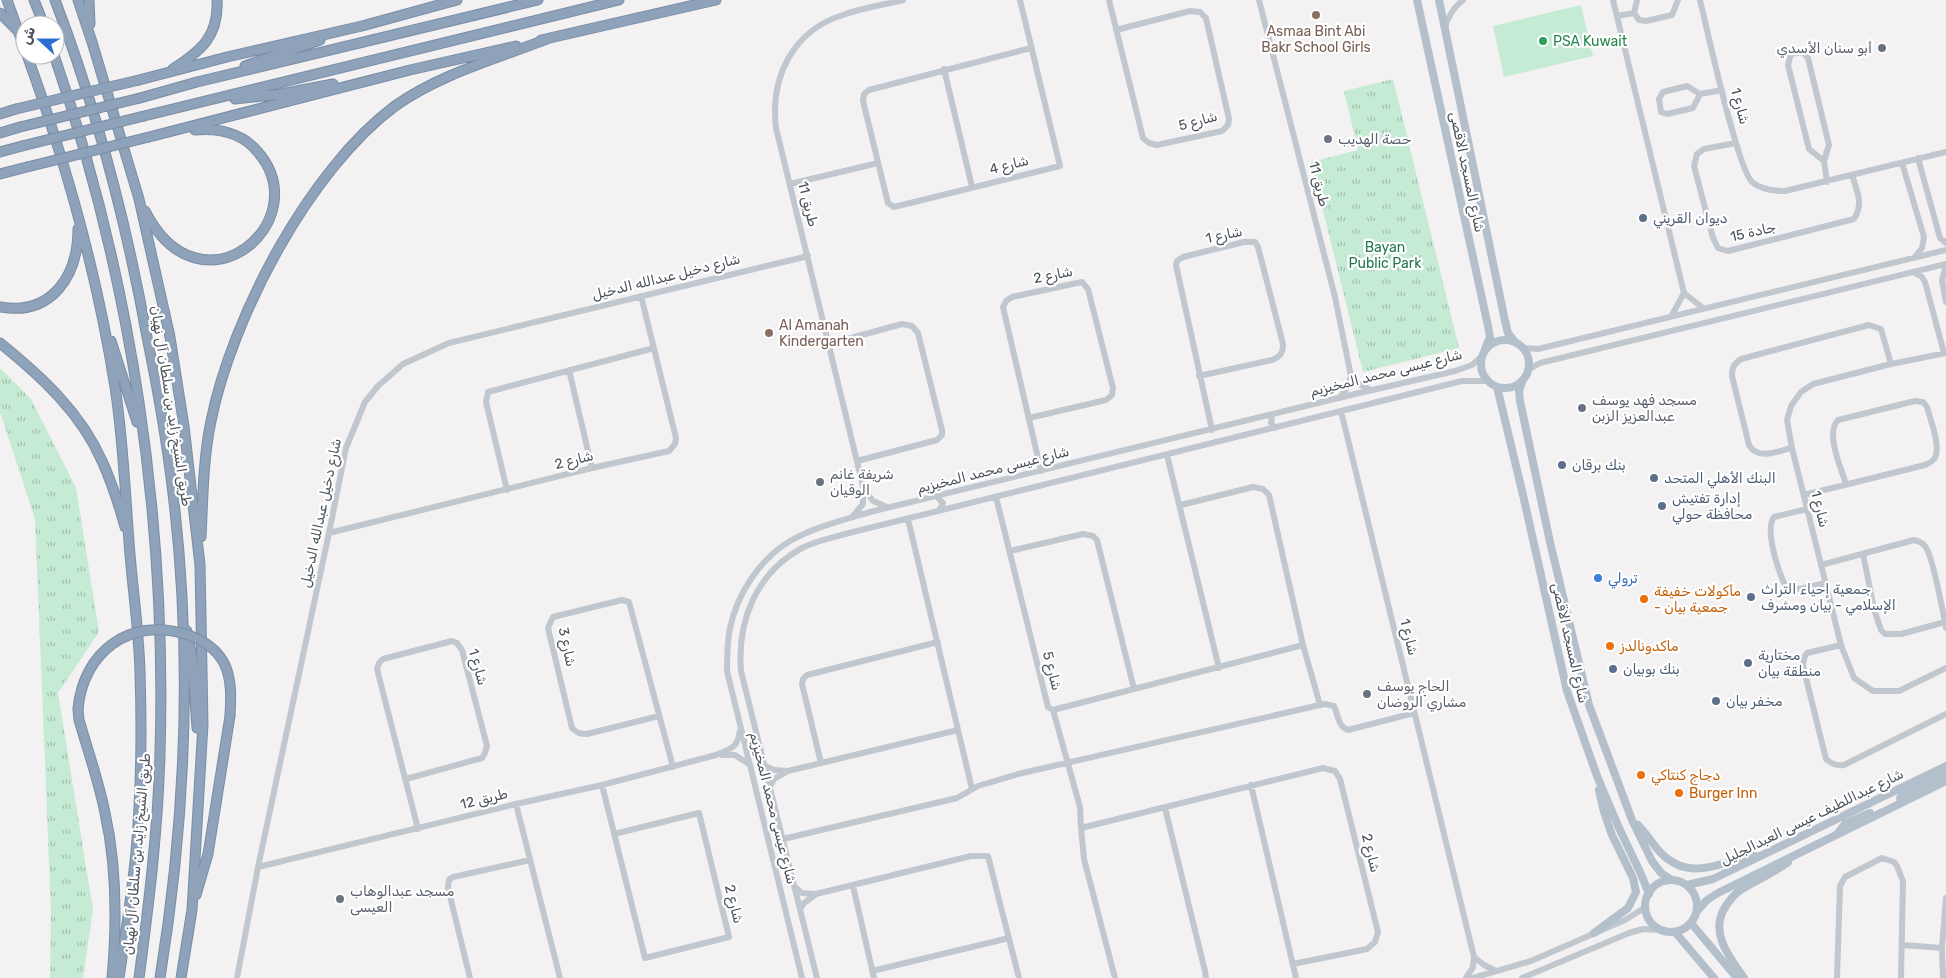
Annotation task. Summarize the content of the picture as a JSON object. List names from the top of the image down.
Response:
{
  "streets": {
    "highway": ["طريق الشيخ زايد بن سلطان آل نهيان"],
    "main road": ["شارع المسجد الاقصى", "شارع عبداللطيف عيسى العبدالجليل"],
    "street": [
      "شارع 1",
      "شارع 5",
      "شارع 4",
      "طريق 11",
      "جادة 15",
      "شارع 2",
      "شارع دخيل عبدالله الدخيل",
      "شارع عيسى محمد المخيزيم",
      "شارع 3",
      "طريق 12"
    ]
  },
  "crossings": [
    ["شارع 1", "جادة 15"],
    ["شارع 1", "شارع عيسى محمد المخيزيم"],
    ["شارع 1", "طريق 12"],
    ["شارع 5", "شارع عيسى محمد المخيزيم"],
    ["شارع المسجد الاقصى", "شارع عيسى محمد المخيزيم"],
    ["شارع المسجد الاقصى", "شارع عبداللطيف عيسى العبدالجليل"],
    ["طريق 11", "شارع دخيل عبدالله الدخيل"],
    ["طريق 11", "شارع عيسى محمد المخيزيم"],
    ["شارع 2", "شارع دخيل عبدالله الدخيل"],
    ["شارع 2", "شارع عيسى محمد المخيزيم"],
    ["شارع 2", "طريق 12"],
    ["شارع دخيل عبدالله الدخيل", "طريق 12"],
    ["شارع عيسى محمد المخيزيم", "طريق 12"],
    ["شارع 3", "طريق 12"]
  ],
  "parks": ["Bayan Public Park"],
  "places": [
    "Asmaa Bint Abi Bakr School Girls",
    "PSA Kuwait",
    "أبو سنان الأسدي",
    "حصة الهديب",
    "ديوان القريني",
    "Al Amanah Kindergarten",
    "مسجد فهد يوسف عبدالعزيز الزبن",
    "بنك برقان",
    "البنك الأهلي المتحد",
    "شريفة غانم الوقيان",
    "إدارة تفتيش محافظة حولي",
    "ترولي",
    "جمعية إحياء التراث الإسلامي - بيان ومشرف",
    "مأكولات خفيفة - جمعية بيان",
    "ماكدونالدز",
    "مختارية منطقة بيان",
    "بنك بوبيان",
    "الحاج يوسف مشاري الروضان",
    "مخفر بيان",
    "دجاج كنتاكي",
    "Burger Inn",
    "مسجد عبدالوهاب العيسى"
  ],
  "north": "left"
}
